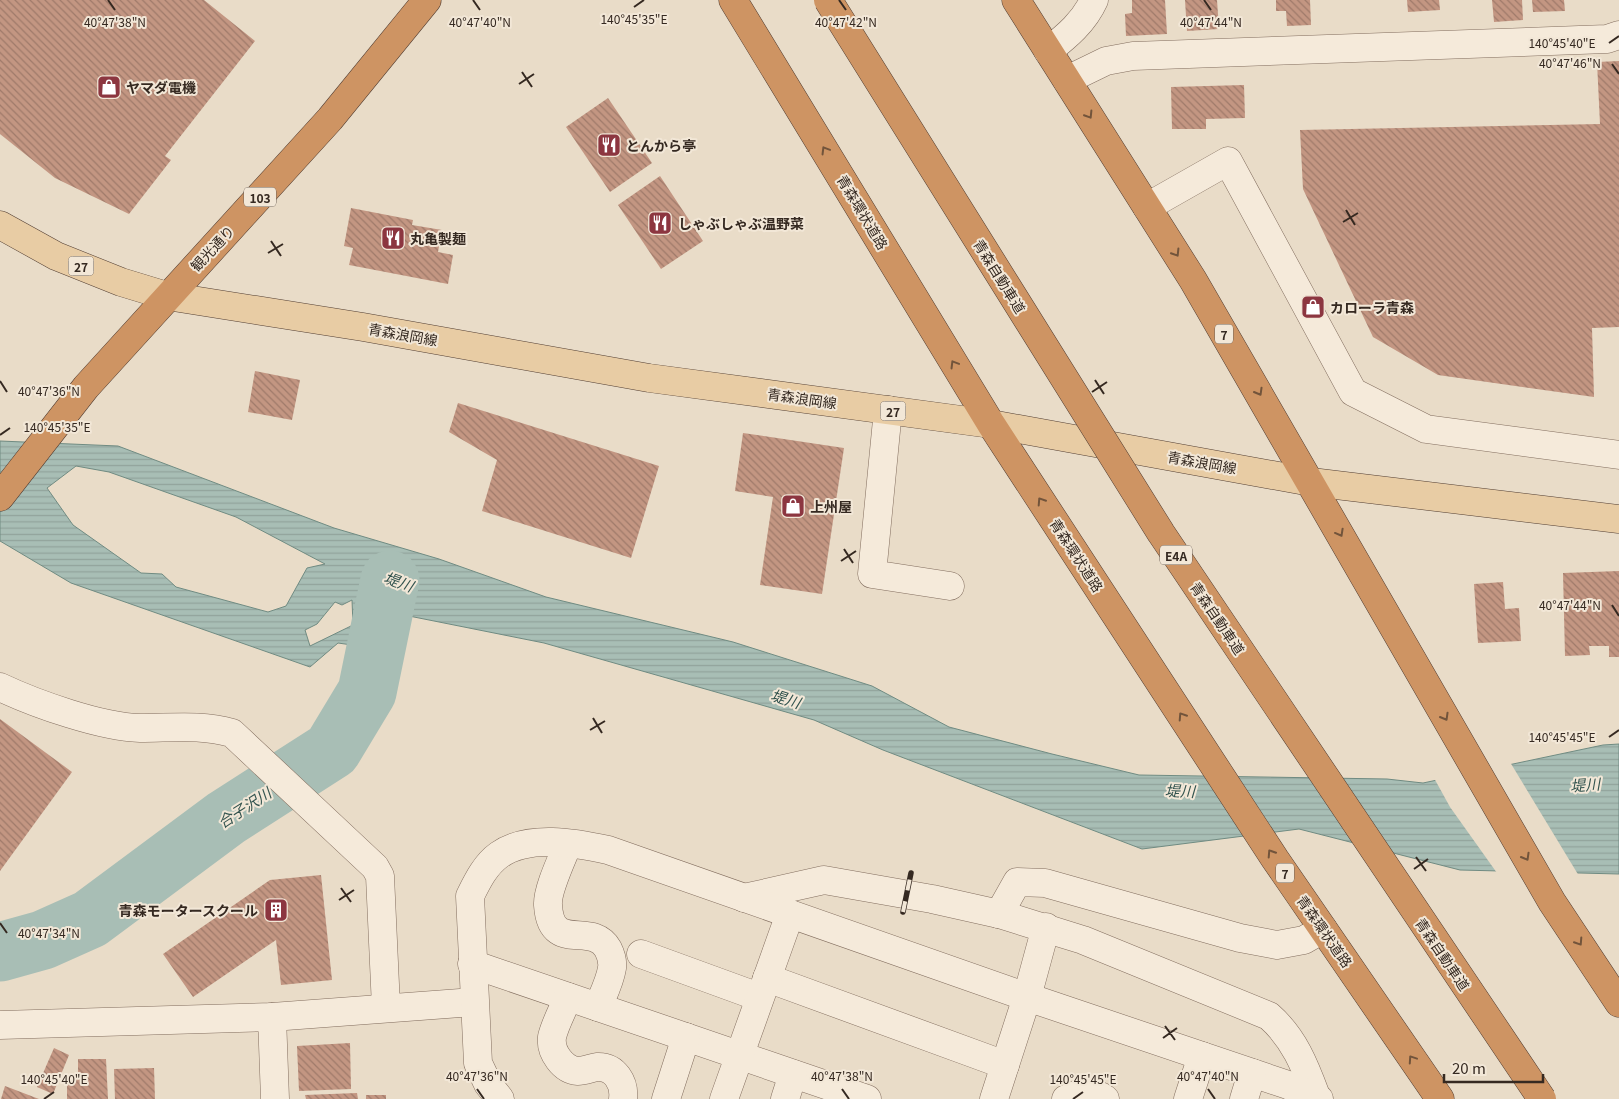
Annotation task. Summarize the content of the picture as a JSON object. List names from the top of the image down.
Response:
{
  "streets": {
    "highway": [
      "103",
      "青森環状道路",
      "観光通り",
      "青森自動車道",
      "7",
      "E4A"
    ],
    "main road": ["27", "青森浪岡線"]
  },
  "crossings": [
    ["青森環状道路", "青森浪岡線"],
    ["観光通り", "青森浪岡線"],
    ["青森浪岡線", "7"]
  ],
  "water": ["堤川", "合子沢川"],
  "places": {
    "shop": ["ヤマダ電機", "カローラ青森", "上州屋"],
    "restaurant": ["とんから亭", "しゃぶしゃぶ温野菜", "丸亀製麺"],
    "building": ["青森モータースクール"]
  },
  "scale_bar": "20 m",
  "coordinates": [
    "140°45'35\"E",
    "40°47'38\"N",
    "40°47'40\"N",
    "40°47'42\"N",
    "40°47'44\"N",
    "140°45'40\"E",
    "40°47'46\"N",
    "40°47'36\"N",
    "140°45'45\"E",
    "40°47'34\"N"
  ]
}
